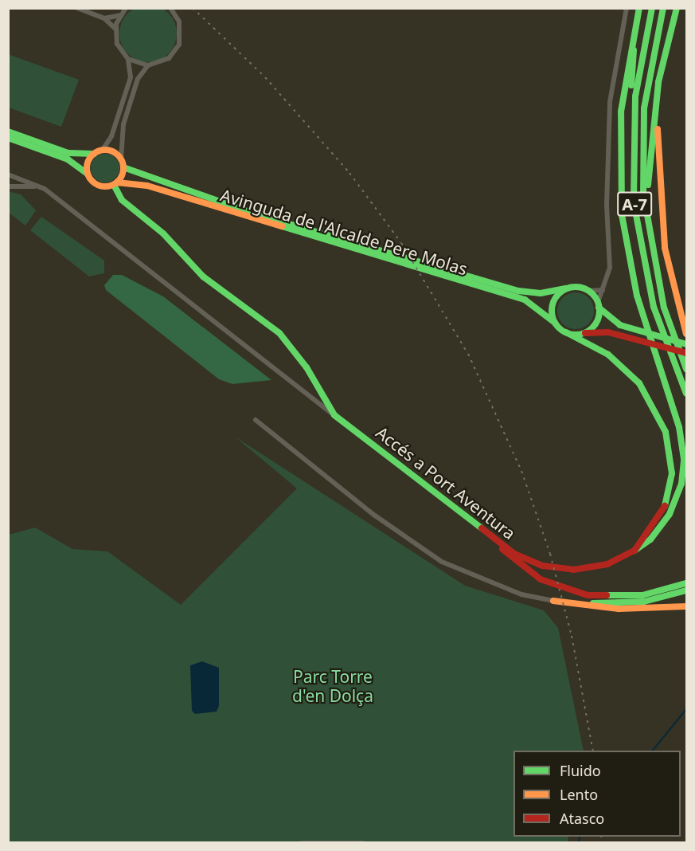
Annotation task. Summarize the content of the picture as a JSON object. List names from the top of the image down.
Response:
{
  "streets": {
    "main road": ["A-7", "Avinguda de l'Alcalde Pere Molas", "Accés a Port Aventura"]
  },
  "crossings": [
    ["Avinguda de l'Alcalde Pere Molas", "Accés a Port Aventura"]
  ],
  "parks": ["Parc Torre d'en Dolça"],
  "legend": ["Fluido", "Lento", "Atasco"]
}
